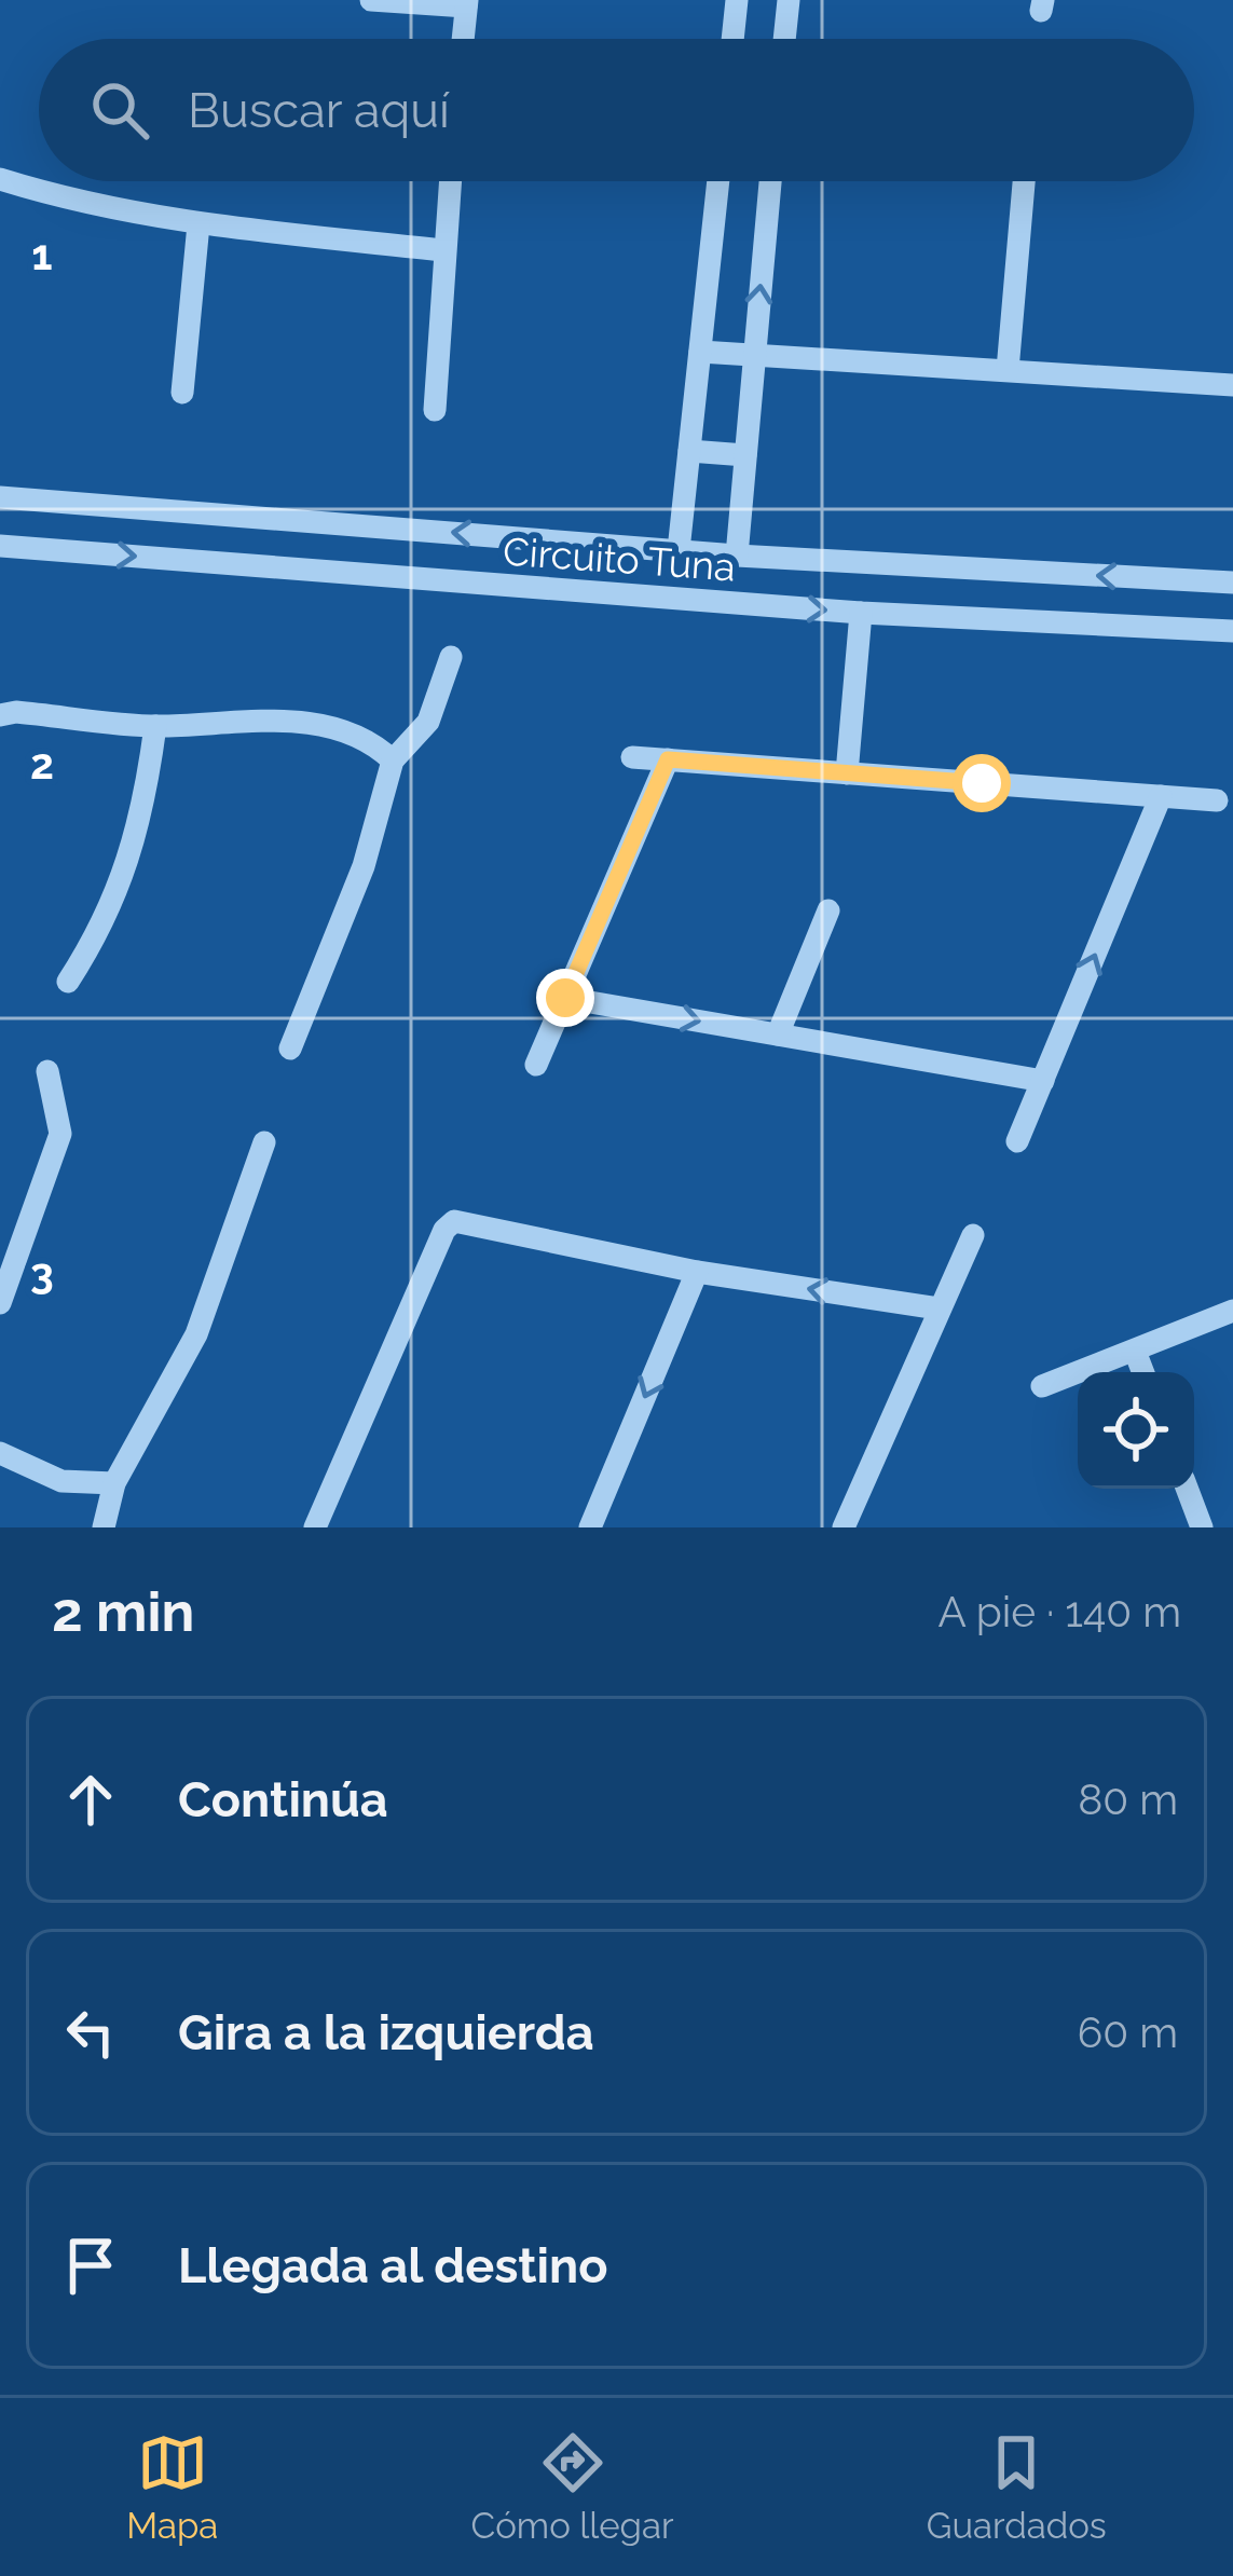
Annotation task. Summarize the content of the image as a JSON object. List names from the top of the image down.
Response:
{
  "streets": {
    "street": ["Circuito Tuna"]
  },
  "page": {
    "search": "Buscar aquí",
    "heading": ["2 min", "A pie · 140 m"],
    "list": [
      ["Continúa", "80 m"],
      ["Gira a la izquierda", "60 m"],
      "Llegada al destino"
    ],
    "nav": ["Mapa", "Cómo llegar", "Guardados"]
  },
  "grid": {
    "rows": ["1", "2", "3"]
  }
}
